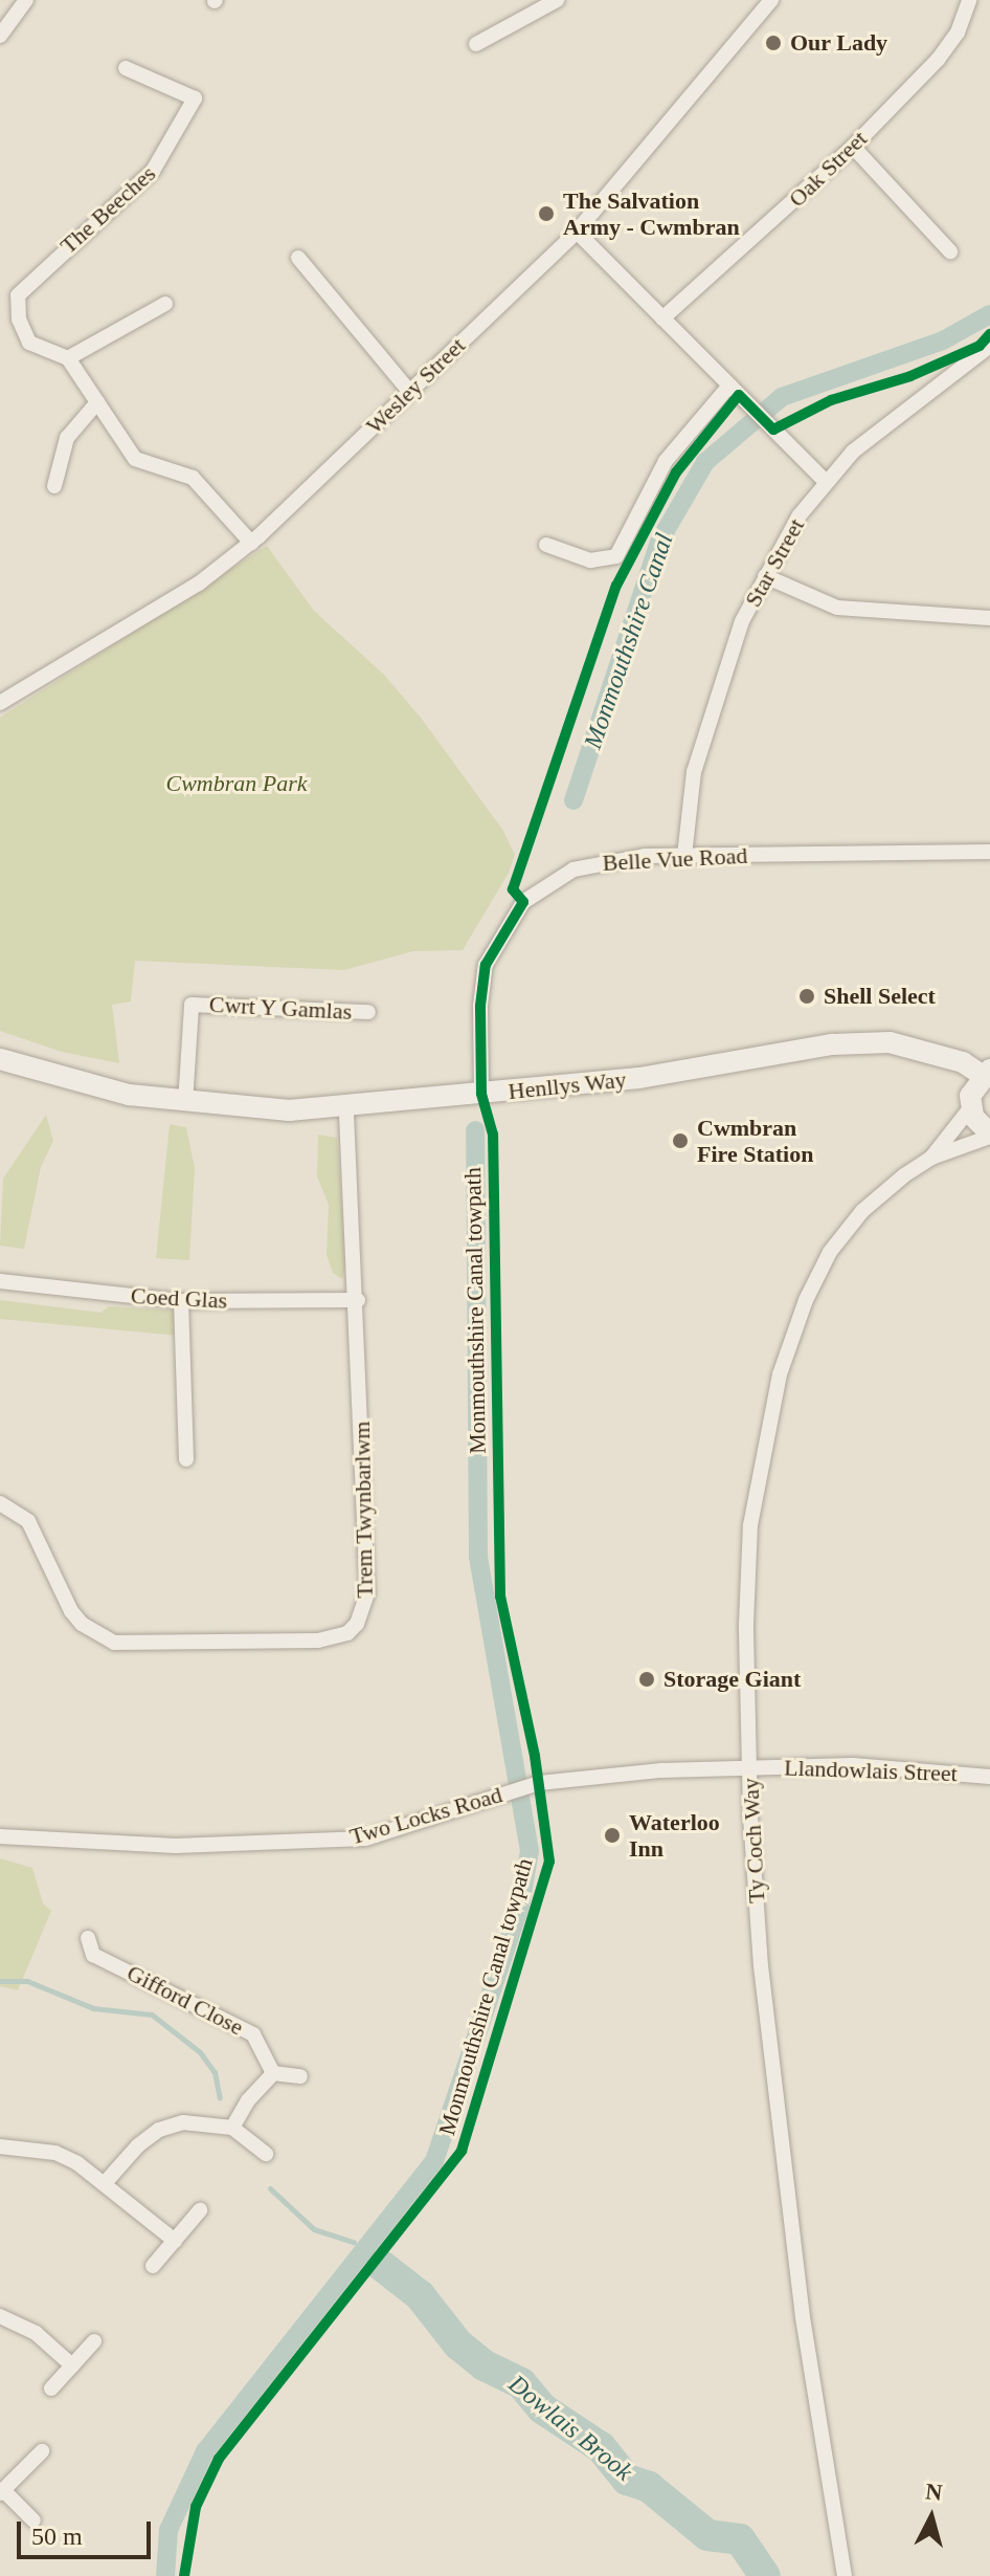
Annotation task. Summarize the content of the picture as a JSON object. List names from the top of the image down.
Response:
{
  "streets": {
    "street": [
      "Oak Street",
      "The Beeches",
      "Wesley Street",
      "Star Street",
      "Belle Vue Road",
      "Cwrt Y Gamlas",
      "Henllys Way",
      "Coed Glas",
      "Trem Twynbarlwm",
      "Llandowlais Street",
      "Two Locks Road",
      "Ty Coch Way",
      "Gifford Close"
    ],
    "cycle path": ["Monmouthshire Canal towpath"]
  },
  "crossings": [
    ["Star Street", "Belle Vue Road"],
    ["Belle Vue Road", "Henllys Way"],
    ["Cwrt Y Gamlas", "Henllys Way"],
    ["Henllys Way", "Trem Twynbarlwm"],
    ["Coed Glas", "Trem Twynbarlwm"],
    ["Llandowlais Street", "Two Locks Road"],
    ["Llandowlais Street", "Ty Coch Way"],
    ["Two Locks Road", "Ty Coch Way"]
  ],
  "water": ["Monmouthshire Canal", "Dowlais Brook"],
  "parks": ["Cwmbran Park"],
  "places": [
    "Our Lady",
    "The Salvation Army - Cwmbran",
    "Shell Select",
    "Cwmbran Fire Station",
    "Storage Giant",
    "Waterloo Inn"
  ],
  "scale_bar": "50 m",
  "north": "top"
}
